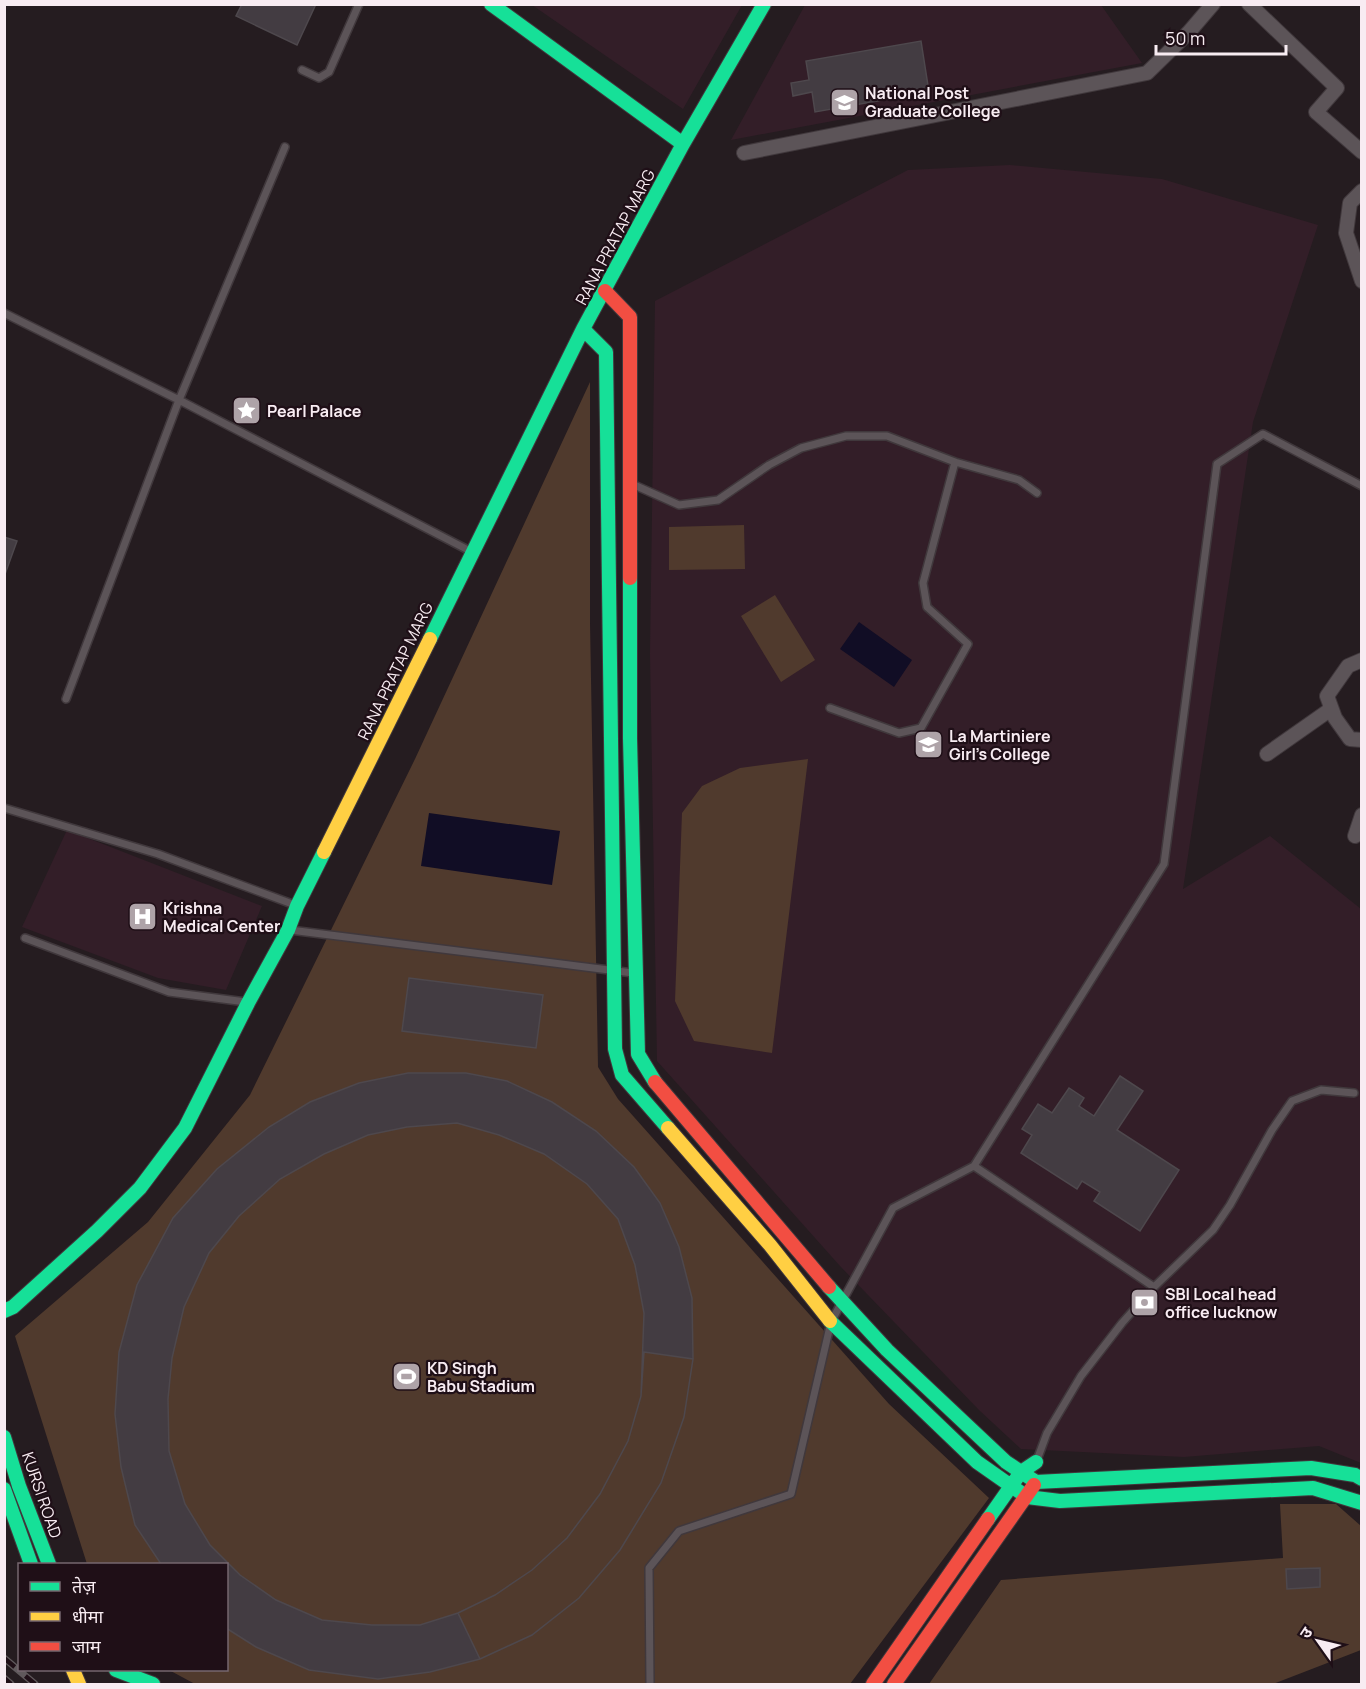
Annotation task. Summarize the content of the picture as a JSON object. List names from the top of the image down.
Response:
{
  "streets": {
    "street": ["RANA PRATAP MARG", "KURSI ROAD"]
  },
  "places": {
    "school or university": ["National Post Graduate College", "La Martiniere Girl's College"],
    "place": ["Pearl Palace"],
    "hospital": ["Krishna Medical Center"],
    "bank": ["SBI Local head office lucknow"],
    "sports": ["KD Singh Babu Stadium"]
  },
  "legend": ["तेज़", "धीमा", "जाम"],
  "scale_bar": "50 m",
  "north": "top left"
}
